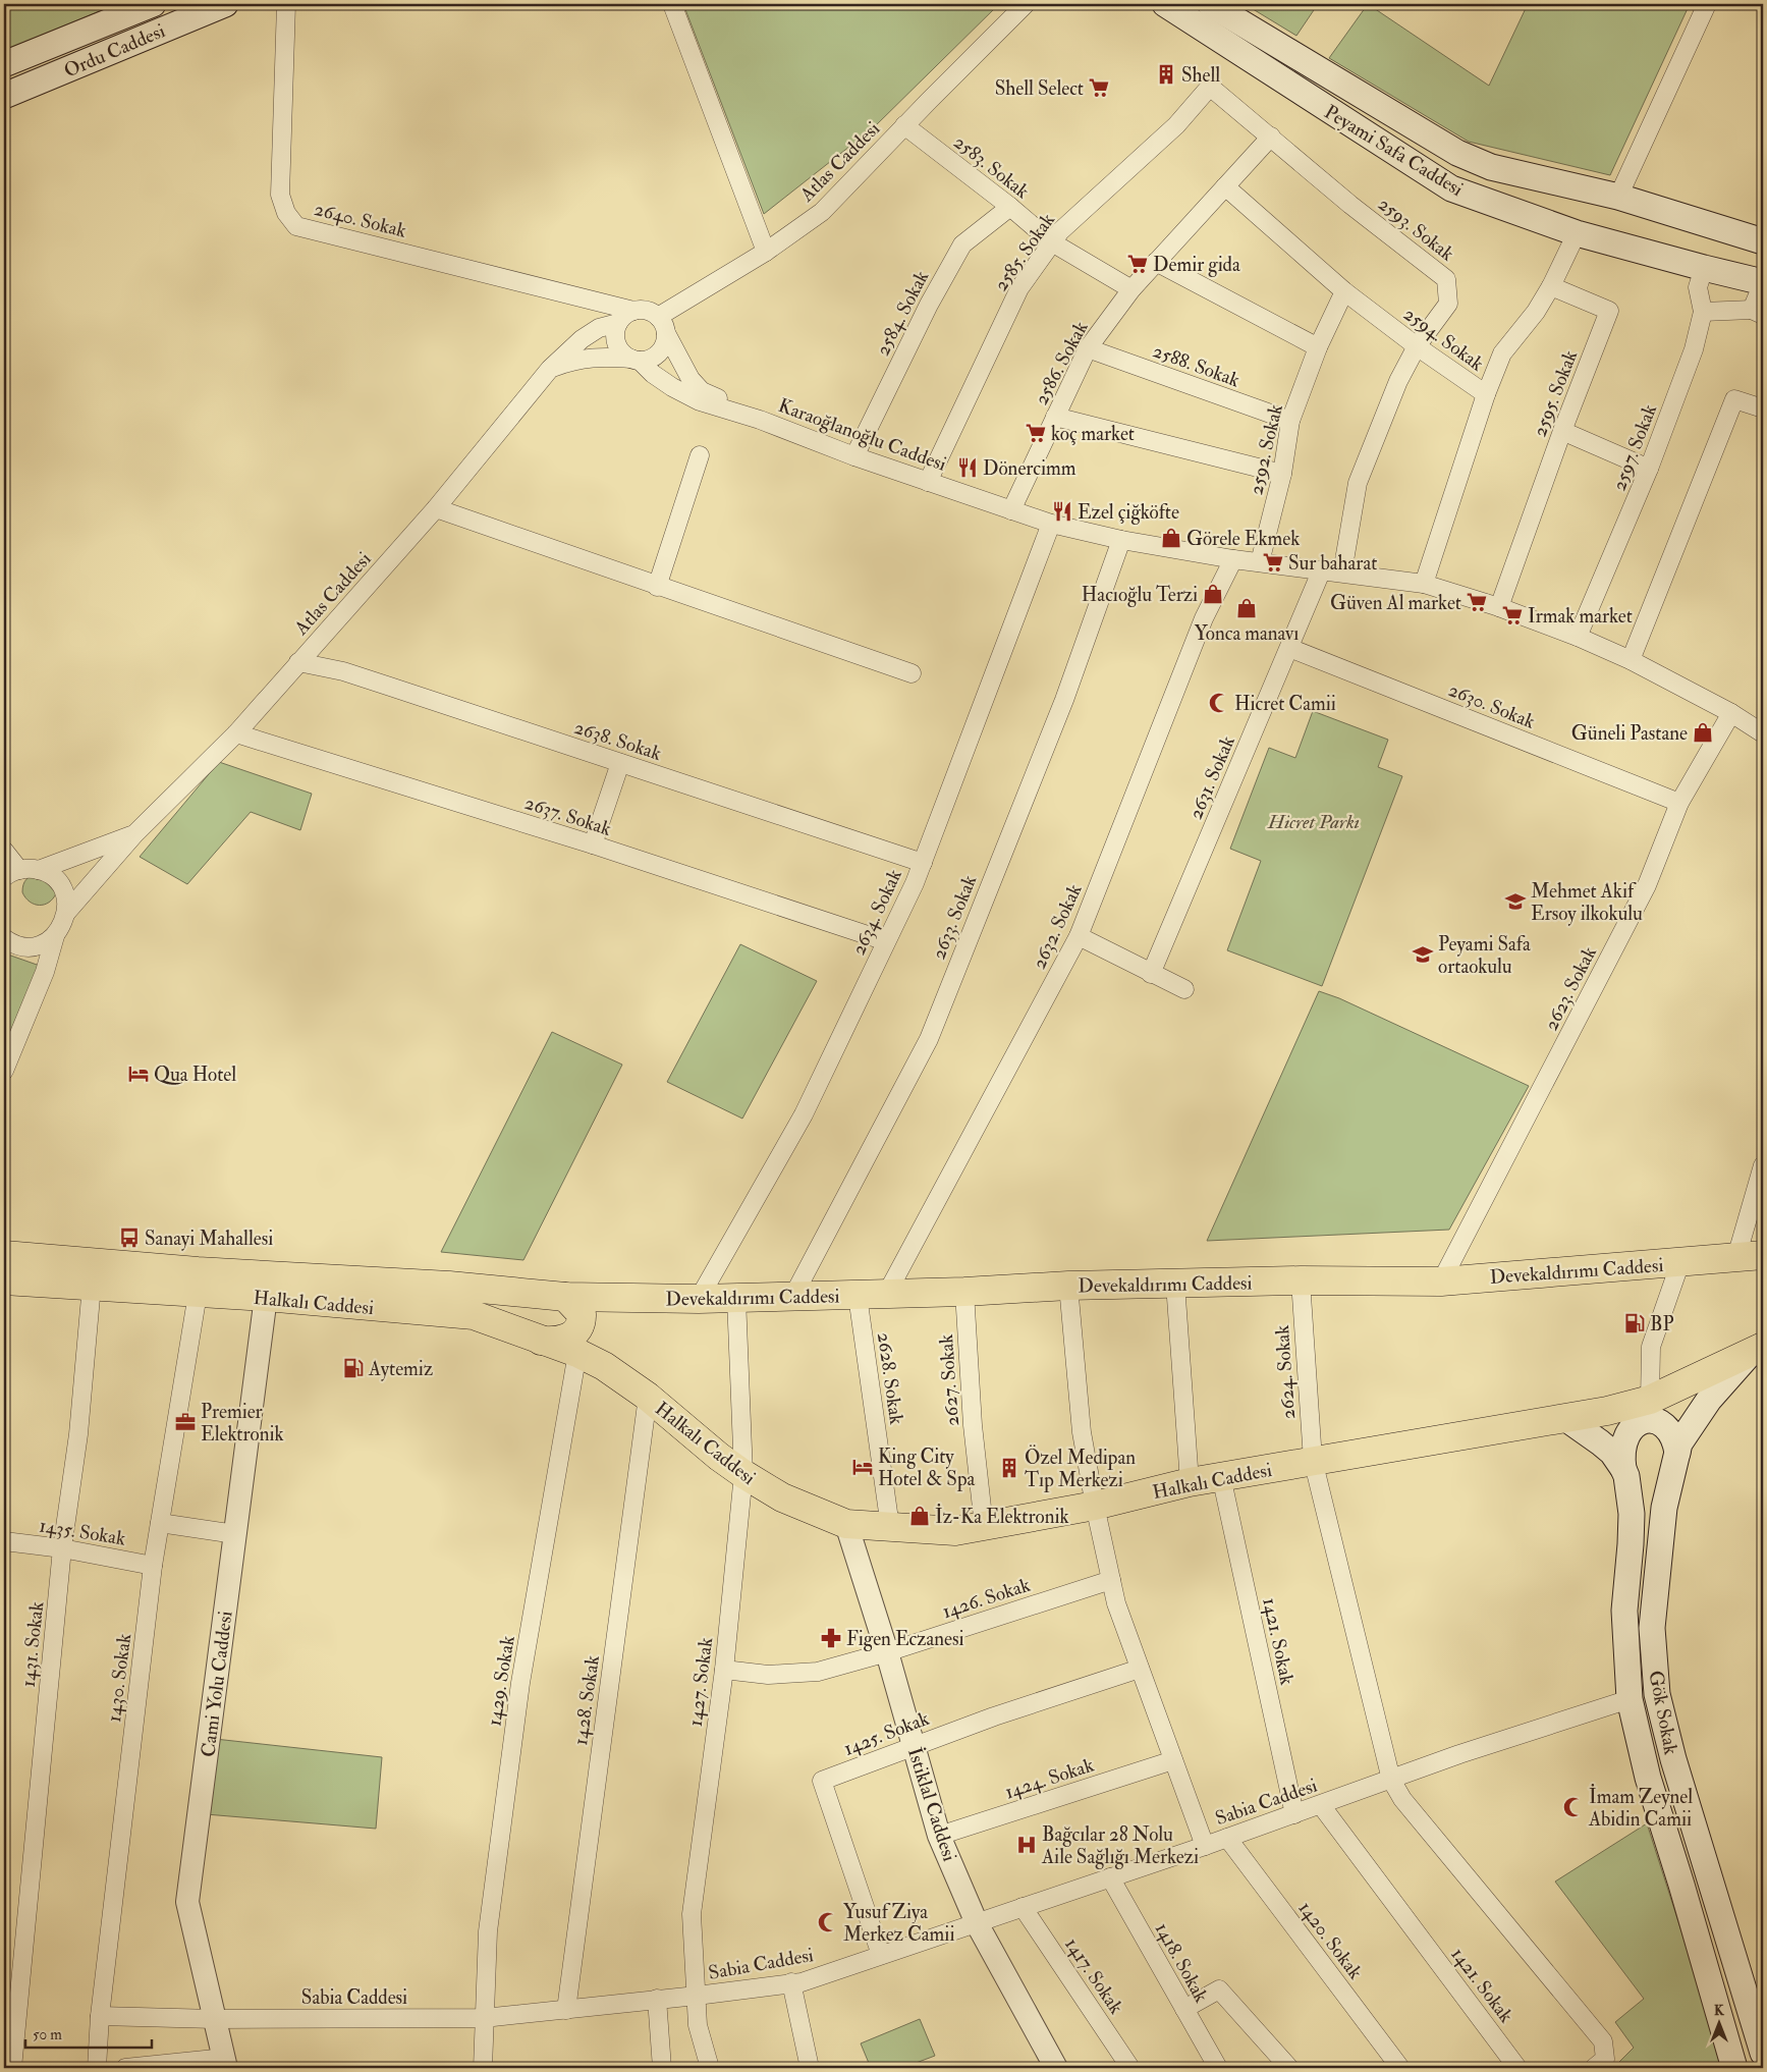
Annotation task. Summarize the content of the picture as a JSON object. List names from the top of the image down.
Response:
{
  "streets": {
    "main road": [
      "Ordu Caddesi",
      "Peyami Safa Caddesi",
      "Devekaldırımı Caddesi",
      "Halkalı Caddesi",
      "Gök Sokak"
    ],
    "street": [
      "Atlas Caddesi",
      "2583. Sokak",
      "2640. Sokak",
      "2593. Sokak",
      "2585. Sokak",
      "2584. Sokak",
      "2594. Sokak",
      "2586. Sokak",
      "2588. Sokak",
      "2595. Sokak",
      "Karaoğlanoğlu Caddesi",
      "2597. Sokak",
      "2592. Sokak",
      "2630. Sokak",
      "2638. Sokak",
      "2631. Sokak",
      "2637. Sokak",
      "2634. Sokak",
      "2633. Sokak",
      "2632. Sokak",
      "2623. Sokak",
      "2624. Sokak",
      "2628. Sokak",
      "2627. Sokak",
      "1435. Sokak",
      "1426. Sokak",
      "1421. Sokak",
      "1431. Sokak",
      "1430. Sokak",
      "1429. Sokak",
      "1427. Sokak",
      "Cami Yolu Caddesi",
      "1428. Sokak",
      "1425. Sokak",
      "1424. Sokak",
      "Sabia Caddesi",
      "İstiklal Caddesi",
      "1420. Sokak",
      "1418. Sokak",
      "1417. Sokak"
    ]
  },
  "crossings": [
    ["Peyami Safa Caddesi", "2597. Sokak"],
    ["Atlas Caddesi", "2583. Sokak"],
    ["Atlas Caddesi", "2640. Sokak"],
    ["Atlas Caddesi", "2638. Sokak"],
    ["Atlas Caddesi", "2637. Sokak"],
    ["2583. Sokak", "2585. Sokak"],
    ["2583. Sokak", "2584. Sokak"],
    ["2583. Sokak", "2586. Sokak"],
    ["2593. Sokak", "2585. Sokak"],
    ["2593. Sokak", "2594. Sokak"],
    ["2593. Sokak", "2586. Sokak"],
    ["2593. Sokak", "Karaoğlanoğlu Caddesi"],
    ["2585. Sokak", "Karaoğlanoğlu Caddesi"],
    ["2584. Sokak", "Karaoğlanoğlu Caddesi"],
    ["2594. Sokak", "2586. Sokak"],
    ["2594. Sokak", "Karaoğlanoğlu Caddesi"],
    ["2594. Sokak", "2592. Sokak"],
    ["2586. Sokak", "2588. Sokak"],
    ["2586. Sokak", "Karaoğlanoğlu Caddesi"],
    ["2588. Sokak", "2592. Sokak"],
    ["2595. Sokak", "Karaoğlanoğlu Caddesi"],
    ["Karaoğlanoğlu Caddesi", "2597. Sokak"],
    ["Karaoğlanoğlu Caddesi", "2592. Sokak"],
    ["Karaoğlanoğlu Caddesi", "2631. Sokak"],
    ["Karaoğlanoğlu Caddesi", "2634. Sokak"],
    ["Karaoğlanoğlu Caddesi", "2633. Sokak"],
    ["Karaoğlanoğlu Caddesi", "2632. Sokak"],
    ["Karaoğlanoğlu Caddesi", "2623. Sokak"],
    ["2630. Sokak", "2631. Sokak"],
    ["2630. Sokak", "2623. Sokak"],
    ["2638. Sokak", "2634. Sokak"],
    ["2637. Sokak", "2634. Sokak"],
    ["2634. Sokak", "Devekaldırımı Caddesi"],
    ["2633. Sokak", "Devekaldırımı Caddesi"],
    ["2632. Sokak", "Devekaldırımı Caddesi"],
    ["2623. Sokak", "Devekaldırımı Caddesi"],
    ["Devekaldırımı Caddesi", "Halkalı Caddesi"],
    ["Devekaldırımı Caddesi", "2624. Sokak"],
    ["Devekaldırımı Caddesi", "2628. Sokak"],
    ["Devekaldırımı Caddesi", "2627. Sokak"],
    ["Devekaldırımı Caddesi", "1427. Sokak"],
    ["Halkalı Caddesi", "2624. Sokak"],
    ["Halkalı Caddesi", "2628. Sokak"],
    ["Halkalı Caddesi", "2627. Sokak"],
    ["Halkalı Caddesi", "1421. Sokak"],
    ["Halkalı Caddesi", "1431. Sokak"],
    ["Halkalı Caddesi", "1430. Sokak"],
    ["Halkalı Caddesi", "1429. Sokak"],
    ["Halkalı Caddesi", "1427. Sokak"],
    ["Halkalı Caddesi", "Cami Yolu Caddesi"],
    ["Halkalı Caddesi", "1428. Sokak"],
    ["Halkalı Caddesi", "Gök Sokak"],
    ["Halkalı Caddesi", "İstiklal Caddesi"],
    ["2624. Sokak", "Sabia Caddesi"],
    ["1435. Sokak", "1431. Sokak"],
    ["1435. Sokak", "1430. Sokak"],
    ["1426. Sokak", "1427. Sokak"],
    ["1426. Sokak", "İstiklal Caddesi"],
    ["1421. Sokak", "Sabia Caddesi"],
    ["1430. Sokak", "Sabia Caddesi"],
    ["1429. Sokak", "Sabia Caddesi"],
    ["1427. Sokak", "Sabia Caddesi"],
    ["Cami Yolu Caddesi", "Sabia Caddesi"],
    ["1428. Sokak", "Sabia Caddesi"],
    ["Gök Sokak", "Sabia Caddesi"],
    ["1425. Sokak", "Sabia Caddesi"],
    ["1425. Sokak", "İstiklal Caddesi"],
    ["1424. Sokak", "İstiklal Caddesi"],
    ["Sabia Caddesi", "İstiklal Caddesi"],
    ["Sabia Caddesi", "1420. Sokak"],
    ["Sabia Caddesi", "1418. Sokak"],
    ["Sabia Caddesi", "1417. Sokak"]
  ],
  "parks": ["Hicret Parkı"],
  "places": {
    "building": ["Shell", "Özel Medipan Tıp Merkezi"],
    "supermarket": [
      "Shell Select",
      "Demir gida",
      "koç market",
      "Sur baharat",
      "Güven Al market",
      "Irmak market"
    ],
    "restaurant": ["Dönercimm", "Ezel çiğköfte"],
    "shop": [
      "Görele Ekmek",
      "Hacıoğlu Terzi",
      "Yonca manavı",
      "Güneli Pastane",
      "İz-Ka Elektronik"
    ],
    "mosque": ["Hicret Camii", "İmam Zeynel Abidin Camii", "Yusuf Ziya Merkez Camii"],
    "school or university": ["Mehmet Akif Ersoy ilkokulu", "Peyami Safa ortaokulu"],
    "hotel": ["Qua Hotel", "King City Hotel & Spa"],
    "bus stop": ["Sanayi Mahallesi"],
    "fuel station": ["BP", "Aytemiz"],
    "office": ["Premier Elektronik"],
    "pharmacy": ["Figen Eczanesi"],
    "hospital": ["Bağcılar 28 Nolu Aile Sağlığı Merkezi"]
  },
  "scale_bar": "50 m",
  "north": "top"
}
